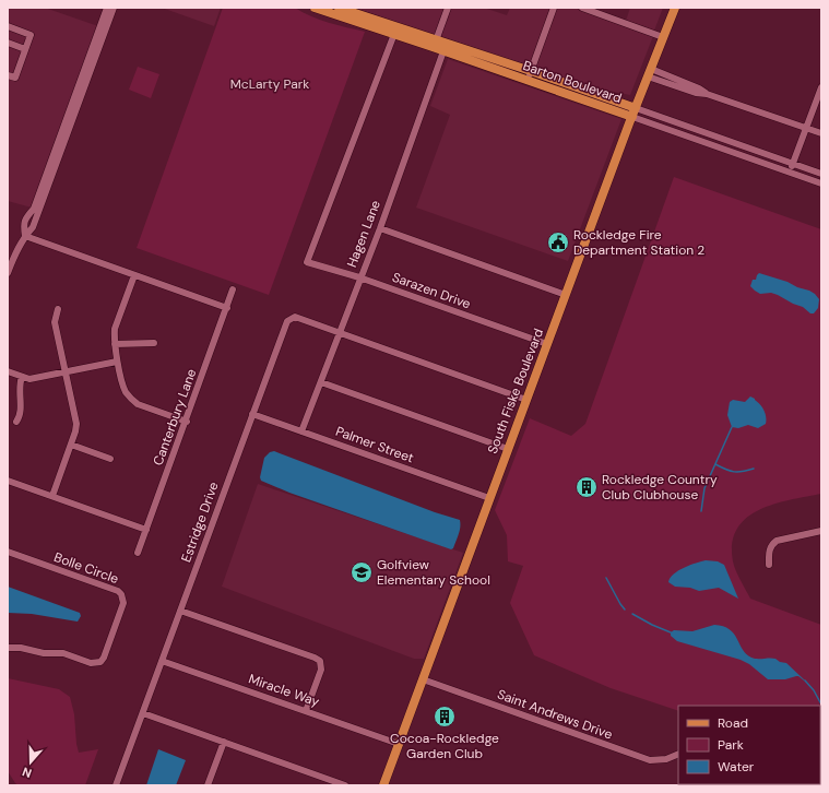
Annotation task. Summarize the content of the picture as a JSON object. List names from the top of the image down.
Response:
{
  "streets": {
    "main road": ["Barton Boulevard", "South Fiske Boulevard"],
    "street": [
      "Hagen Lane",
      "Sarazen Drive",
      "Canterbury Lane",
      "Palmer Street",
      "Estridge Drive",
      "Bolle Circle",
      "Miracle Way",
      "Saint Andrews Drive"
    ]
  },
  "crossings": [
    ["Barton Boulevard", "Hagen Lane"],
    ["Barton Boulevard", "Sarazen Drive"],
    ["Barton Boulevard", "South Fiske Boulevard"],
    ["Hagen Lane", "Sarazen Drive"],
    ["Hagen Lane", "Palmer Street"],
    ["Hagen Lane", "Estridge Drive"],
    ["Sarazen Drive", "South Fiske Boulevard"],
    ["South Fiske Boulevard", "Palmer Street"],
    ["South Fiske Boulevard", "Estridge Drive"],
    ["South Fiske Boulevard", "Miracle Way"],
    ["South Fiske Boulevard", "Saint Andrews Drive"],
    ["Palmer Street", "Estridge Drive"],
    ["Estridge Drive", "Miracle Way"]
  ],
  "parks": ["McLarty Park"],
  "places": {
    "public building": ["Rockledge Fire Department Station 2"],
    "building": ["Rockledge Country Club Clubhouse", "Cocoa-Rockledge Garden Club"],
    "school or university": ["Golfview Elementary School"]
  },
  "legend": ["Road", "Park", "Water"],
  "north": "bottom"
}
